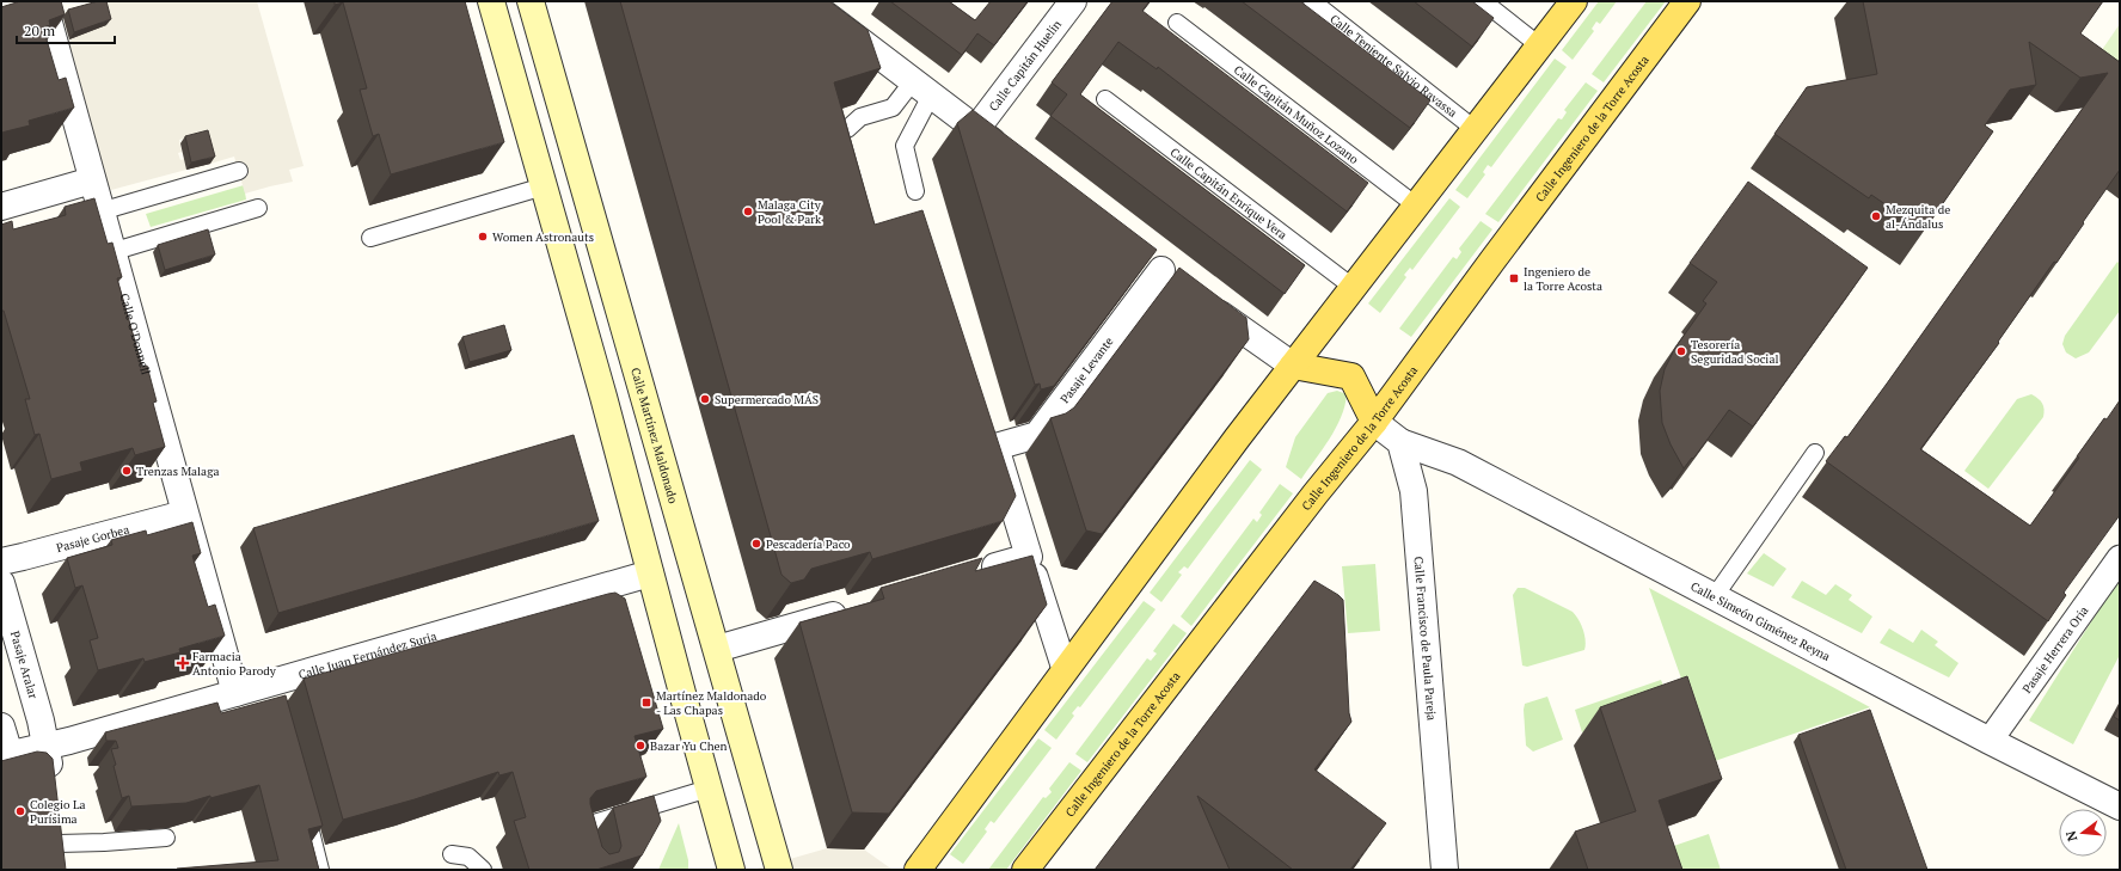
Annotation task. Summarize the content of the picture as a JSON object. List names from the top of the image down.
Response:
{
  "streets": {
    "main road": ["Calle Ingeniero de la Torre Acosta", "Calle Martínez Maldonado"],
    "street": [
      "Calle Capitán Huelin",
      "Calle O'Donnell",
      "Pasaje Levante",
      "Pasaje Gorbea",
      "Calle Simeón Giménez Reyna",
      "Calle Francisco de Paula Pareja",
      "Pasaje Herrera Oria",
      "Calle Juan Fernández Suria",
      "Pasaje Aralar"
    ],
    "lane": ["Calle Teniente Salvio Ravassa", "Calle Capitán Muñoz Lozano", "Calle Capitán Enrique Vera"]
  },
  "crossings": [
    ["Calle O'Donnell", "Pasaje Gorbea"],
    ["Calle O'Donnell", "Calle Juan Fernández Suria"],
    ["Calle Simeón Giménez Reyna", "Calle Francisco de Paula Pareja"],
    ["Calle Simeón Giménez Reyna", "Pasaje Herrera Oria"],
    ["Calle Juan Fernández Suria", "Pasaje Aralar"]
  ],
  "places": {
    "other": [
      "Malaga City Pool & Park",
      "Mezquita de al-Ándalus",
      "Women Astronauts",
      "Tesorería Seguridad Social",
      "Supermercado MÁS",
      "Trenzas Malaga",
      "Pescadería Paco",
      "Bazar Yu Chen",
      "Colegio La Purísima"
    ],
    "transit": ["Ingeniero de la Torre Acosta", "Martínez Maldonado - Las Chapas"],
    "health": ["Farmacia Antonio Parody"]
  },
  "scale_bar": "20 m",
  "north": "left"
}
